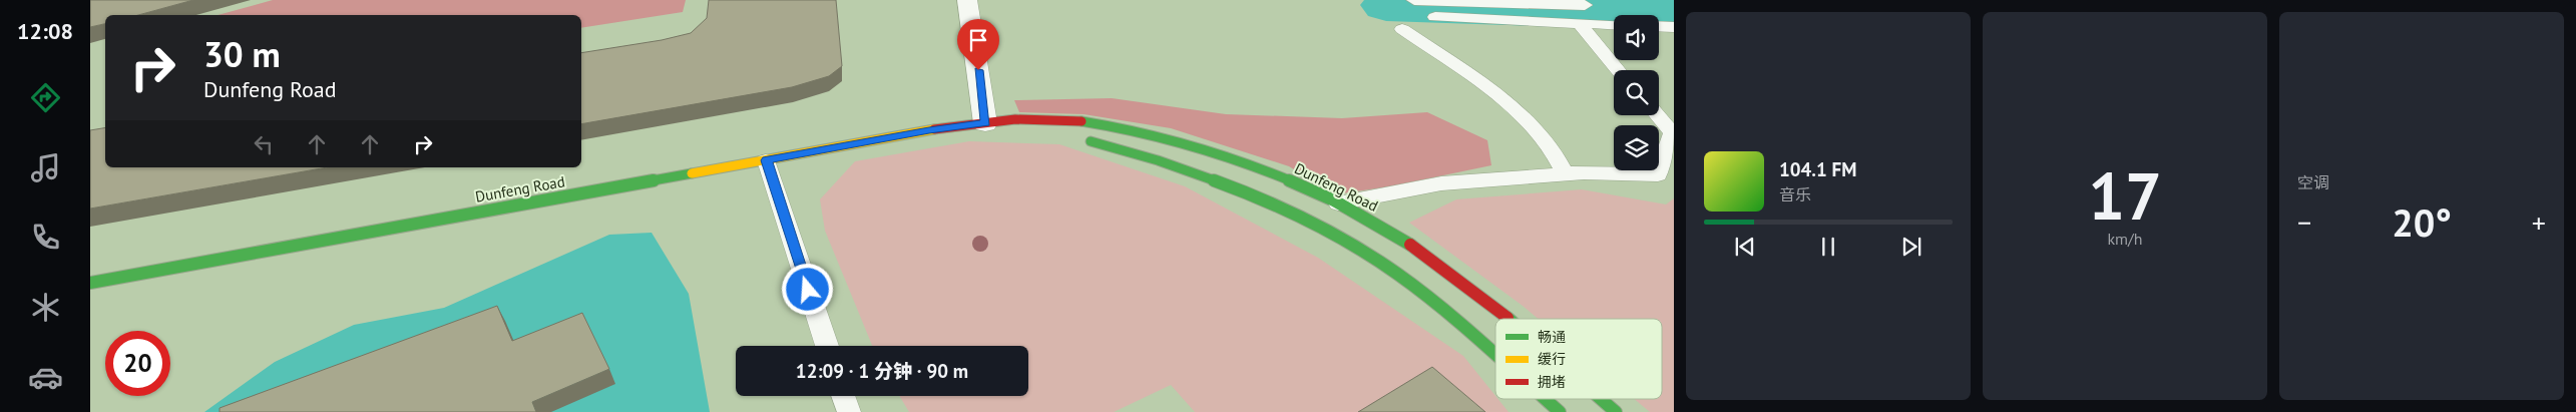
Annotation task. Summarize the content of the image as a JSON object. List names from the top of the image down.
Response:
{
  "streets": {
    "street": ["Dunfeng Road"]
  },
  "legend": ["畅通", "缓行", "拥堵"],
  "page": {
    "tabs": "12:08",
    "tile": [
      ["17", "km/h"],
      "空调"
    ],
    "turn": ["30 m", "Dunfeng Road"],
    "song": ["104.1 FM", "音乐"],
    "heat": ["−", "20°", "+"],
    "limit": "20",
    "trip": "12:09 · 1 分钟 · 90 m"
  }
}
